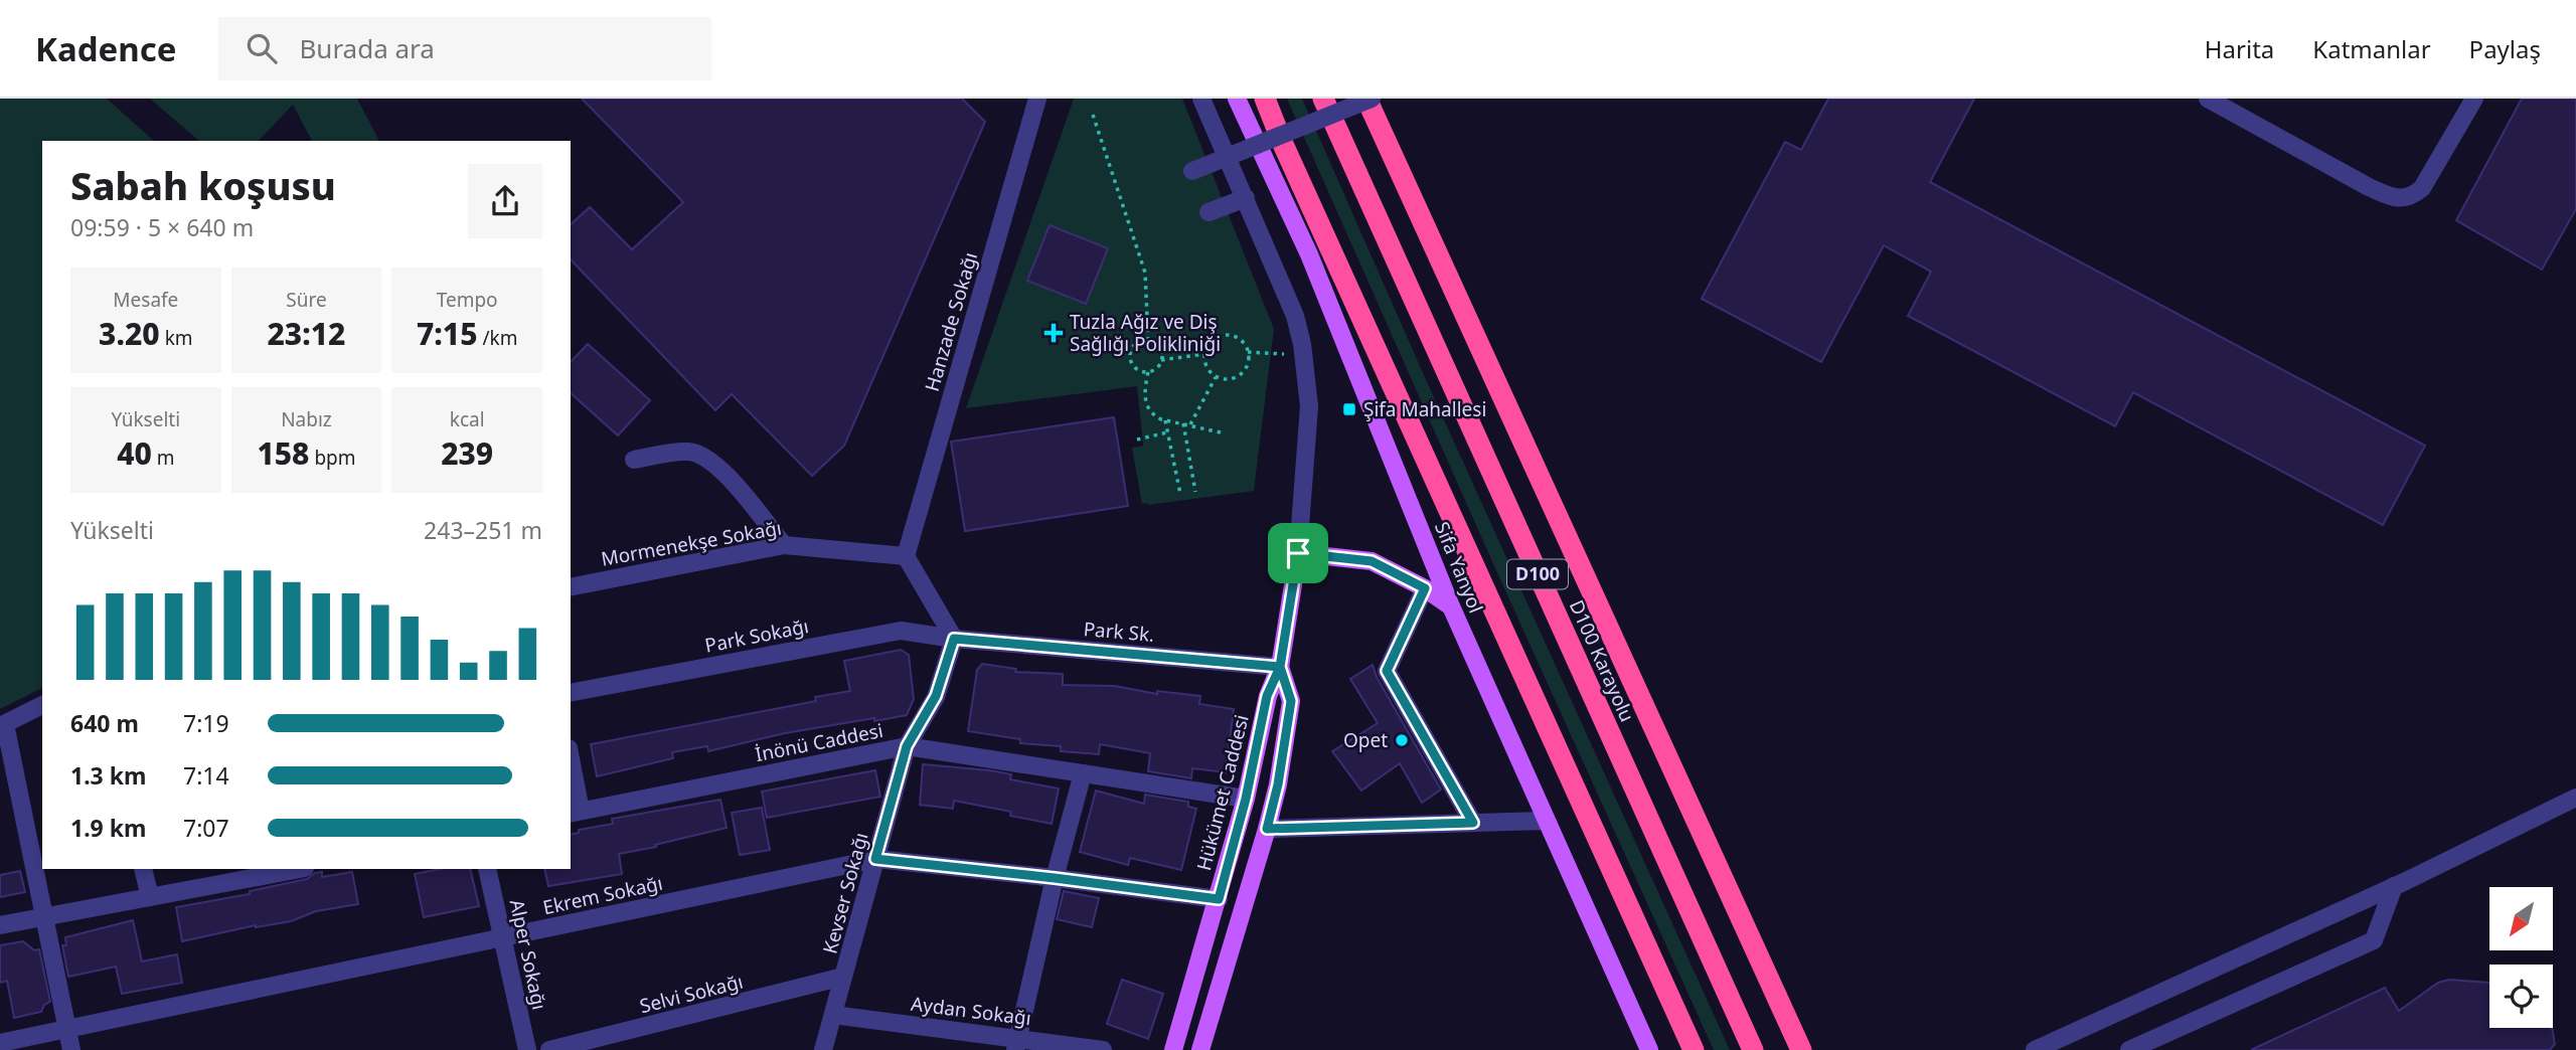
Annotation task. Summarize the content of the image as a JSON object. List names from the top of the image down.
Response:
{
  "streets": {
    "highway": ["D100", "D100 Karayolu"],
    "main road": ["Sifa Yanyol", "Hükümet Caddesi"],
    "street": [
      "Hanzade Sokağı",
      "Mormenekşe Sokağı",
      "Park Sk.",
      "Park Sokağı",
      "İnönü Caddesi",
      "Kevser Sokağı",
      "Ekrem Sokağı",
      "Alper Sokağı",
      "Selvi Sokağı",
      "Aydan Sokağı"
    ]
  },
  "crossings": [
    ["Hanzade Sokağı", "Mormenekşe Sokağı"],
    ["Park Sk.", "Park Sokağı"],
    ["Park Sk.", "Hükümet Caddesi"],
    ["Park Sk.", "Kevser Sokağı"],
    ["Park Sokağı", "Kevser Sokağı"],
    ["İnönü Caddesi", "Hükümet Caddesi"],
    ["İnönü Caddesi", "Kevser Sokağı"],
    ["Hükümet Caddesi", "Ekrem Sokağı"],
    ["Kevser Sokağı", "Ekrem Sokağı"],
    ["Kevser Sokağı", "Selvi Sokağı"],
    ["Kevser Sokağı", "Aydan Sokağı"],
    ["Ekrem Sokağı", "Alper Sokağı"]
  ],
  "places": {
    "health": ["Tuzla Ağız ve Diş Sağlığı Polikliniği"],
    "transit": ["Şifa Mahallesi"],
    "other": ["Opet"]
  },
  "north": "bottom left",
  "page": {
    "header": "Kadence",
    "search": "Burada ara",
    "nav": ["Harita", "Katmanlar", "Paylaş"],
    "heading": ["Sabah koşusu", "09:59 · 5 × 640 m"],
    "stats": [
      ["Mesafe", "3.20 km"],
      ["Süre", "23:12"],
      ["Tempo", "7:15 /km"],
      ["Yükselti", "40 m"],
      ["Nabız", "158 bpm"],
      ["kcal", "239"]
    ],
    "chart": ["Yükselti", "243–251 m"],
    "list": [
      {
        "name": "640 m",
        "note": "7:19"
      },
      {
        "name": "1.3 km",
        "note": "7:14"
      },
      {
        "name": "1.9 km",
        "note": "7:07"
      }
    ]
  }
}
